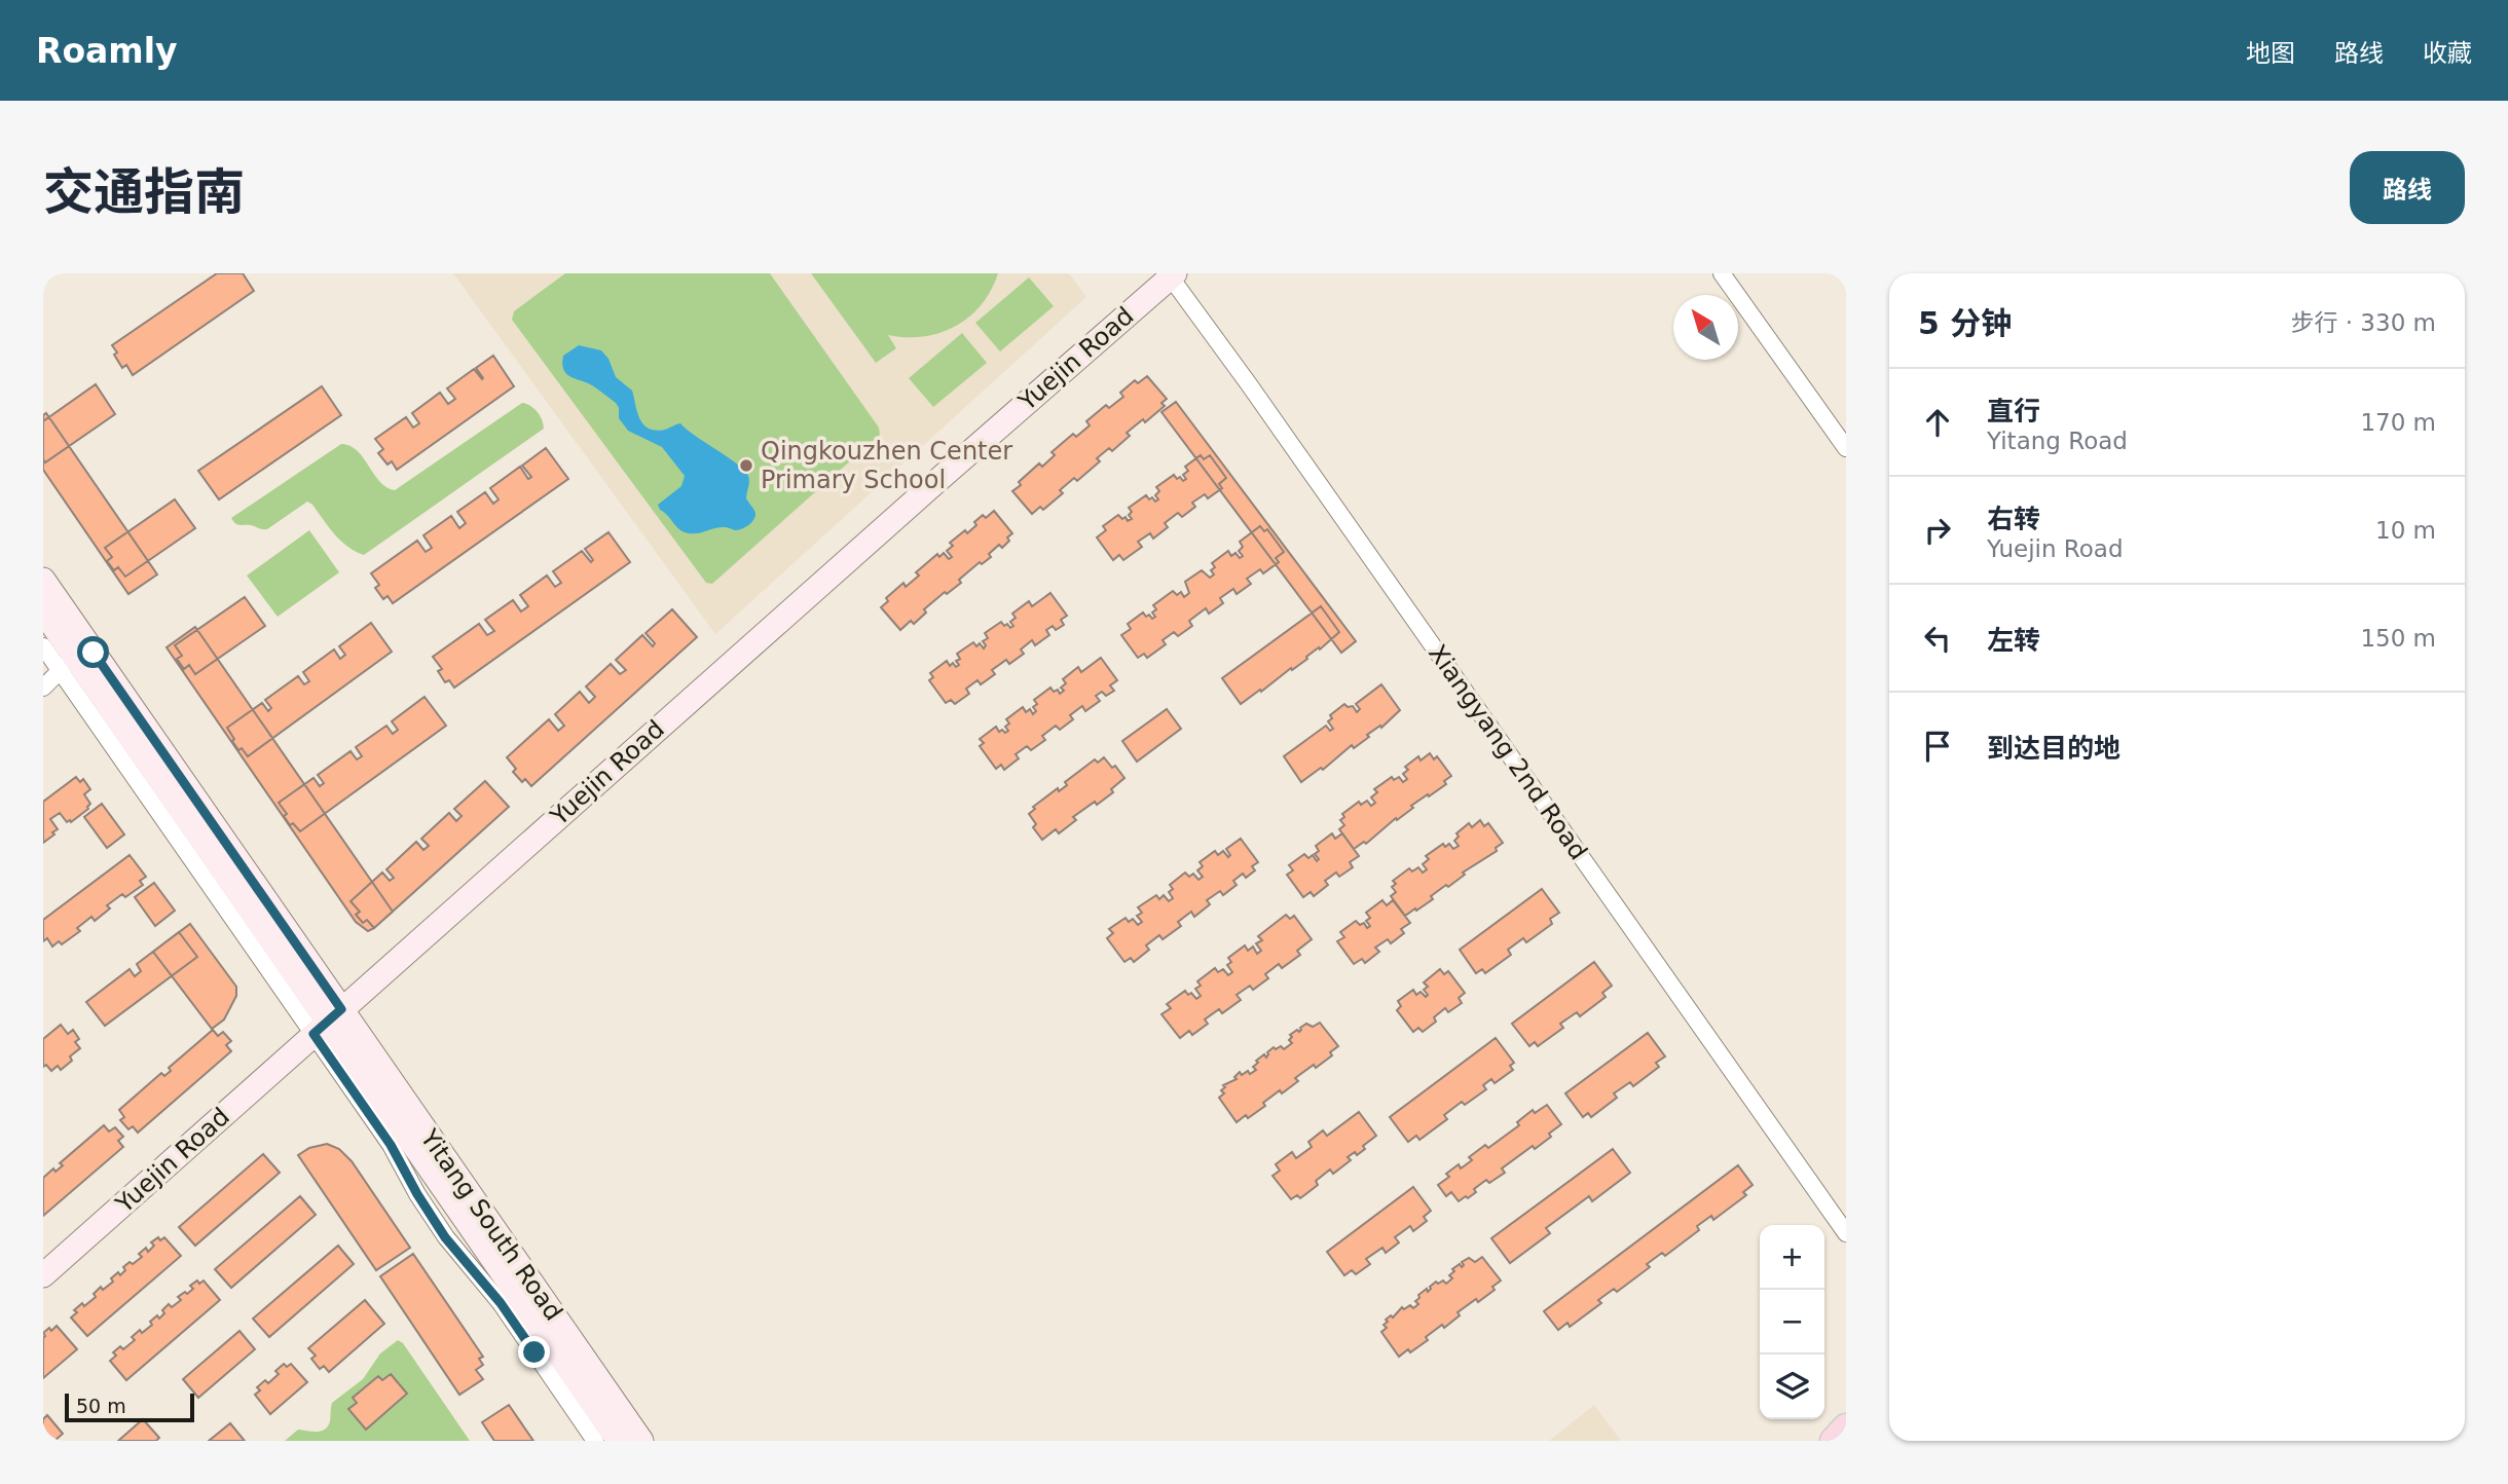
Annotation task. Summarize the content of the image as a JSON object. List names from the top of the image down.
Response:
{
  "streets": {
    "main road": ["Yuejin Road", "Yitang South Road"],
    "street": ["Xiangyang 2nd Road"]
  },
  "crossings": [
    ["Yuejin Road", "Xiangyang 2nd Road"],
    ["Yuejin Road", "Yitang South Road"]
  ],
  "places": ["Qingkouzhen Center Primary School"],
  "scale_bar": "50 m",
  "north": "top left",
  "page": {
    "header": "Roamly",
    "nav": ["地图", "路线", "收藏"],
    "title": "交通指南",
    "buttons": "路线",
    "heading": ["5 分钟", "步行 · 330 m"],
    "list": [
      ["直行", "Yitang Road", "170 m"],
      ["右转", "Yuejin Road", "10 m"],
      ["左转", "150 m"],
      "到达目的地"
    ],
    "map_buttons": ["+", "−"],
    "scale": "50 m"
  }
}
